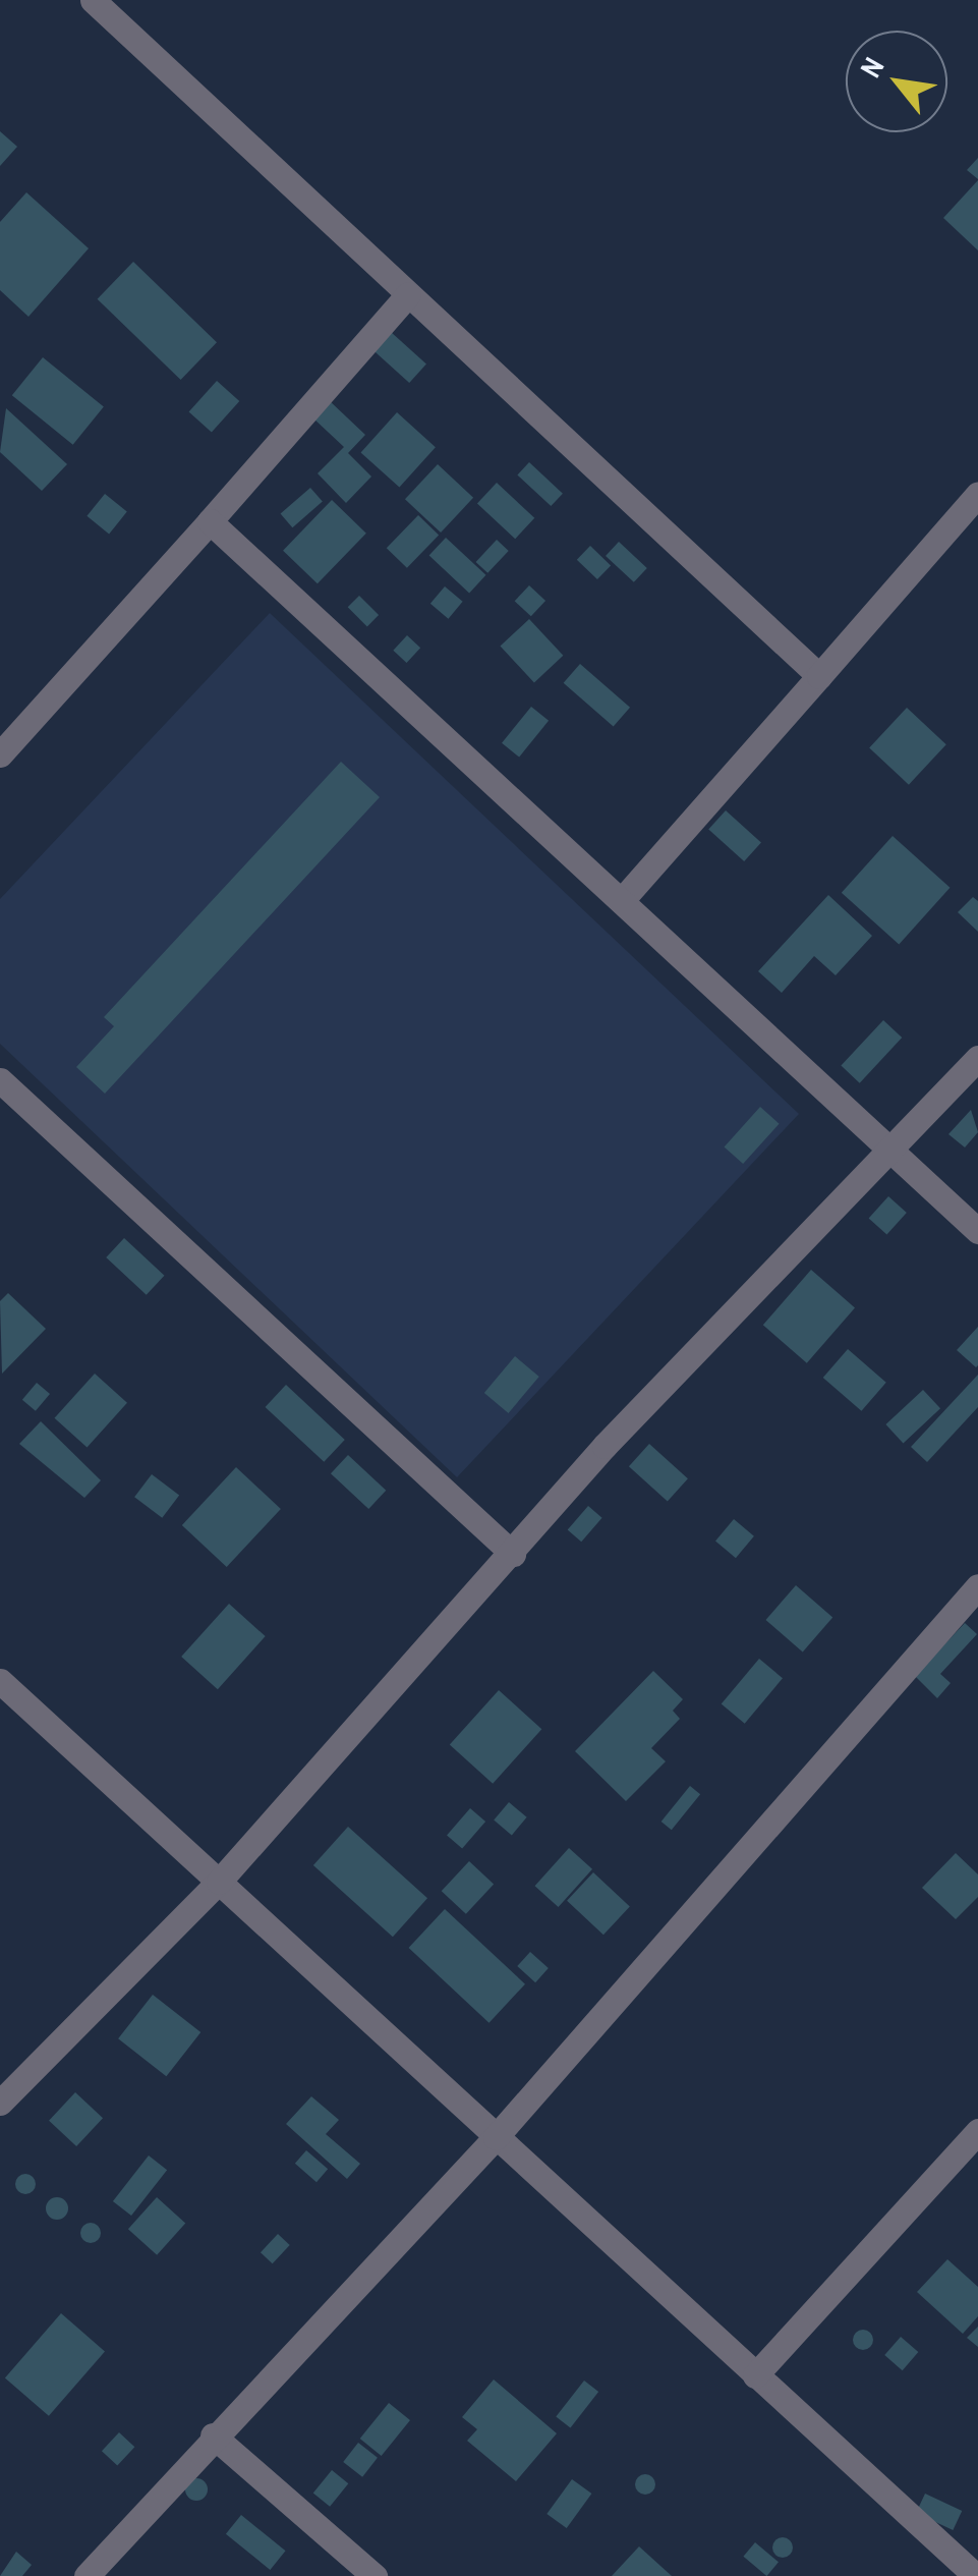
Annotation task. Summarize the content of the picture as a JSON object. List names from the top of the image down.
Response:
{
  "north": "top left"
}
